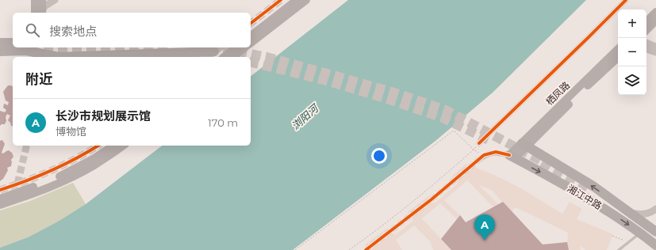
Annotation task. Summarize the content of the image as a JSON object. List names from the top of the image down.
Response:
{
  "streets": {
    "main road": ["栖凤路", "湘江中路"]
  },
  "crossings": [
    ["栖凤路", "湘江中路"]
  ],
  "water": ["浏阳河"],
  "page": {
    "map_buttons": ["+", "−"],
    "search": "搜索地点",
    "heading": "附近",
    "list": [
      {
        "mark": "A",
        "name": "长沙市规划展示馆",
        "note": "博物馆",
        "value": "170 m"
      }
    ],
    "pins": "A"
  }
}
